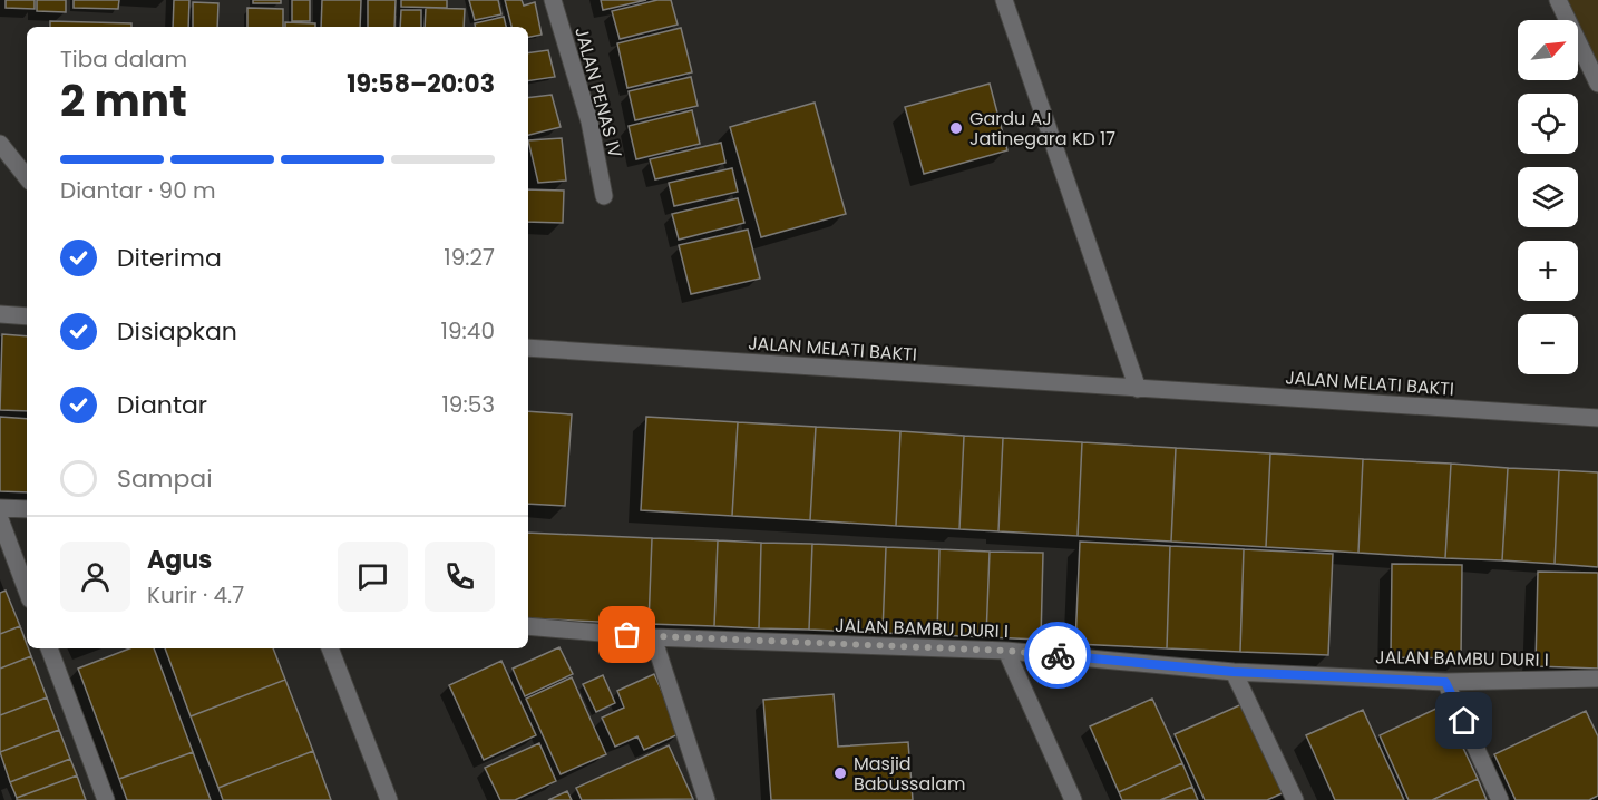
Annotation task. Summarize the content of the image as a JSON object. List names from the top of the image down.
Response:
{
  "streets": {
    "street": ["JALAN PENAS IV", "JALAN MELATI BAKTI", "JALAN BAMBU DURI I"]
  },
  "places": ["Gardu AJ Jatinegara KD 17", "Masjid Babussalam"],
  "north": "top right",
  "page": {
    "map_buttons": ["+", "−"],
    "heading": ["2 mnt", "Tiba dalam", "19:58–20:03"],
    "panel": ["Agus", "Kurir · 4.7"],
    "bar": "Diantar · 90 m",
    "list": [
      ["Diterima", "19:27"],
      ["Disiapkan", "19:40"],
      ["Diantar", "19:53"],
      "Sampai"
    ]
  }
}
